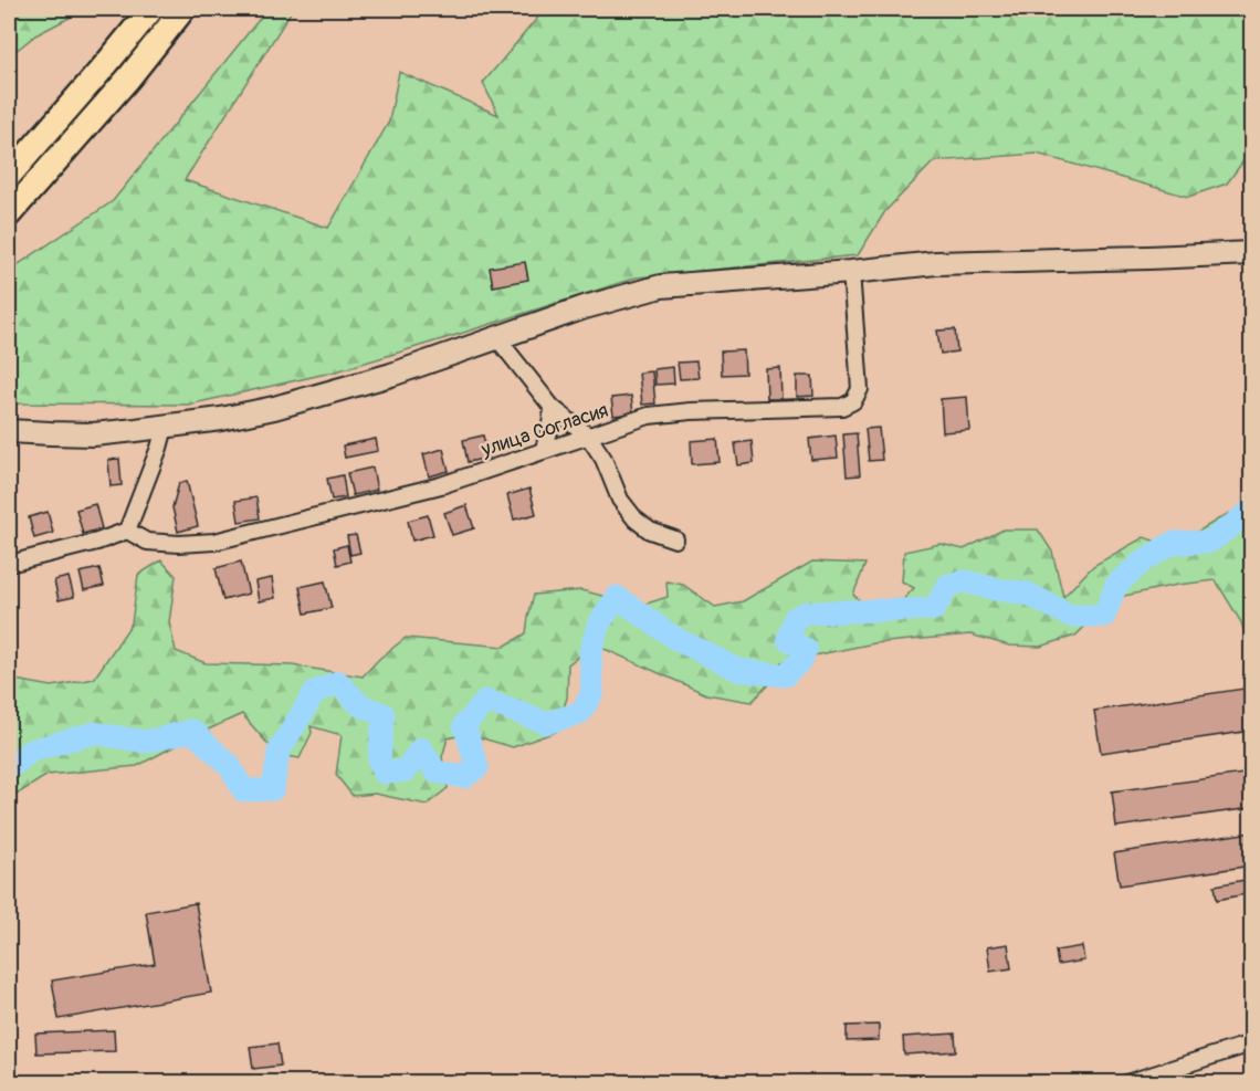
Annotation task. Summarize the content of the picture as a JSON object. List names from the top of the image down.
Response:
{
  "streets": {
    "street": ["улица Согласия"]
  }
}
